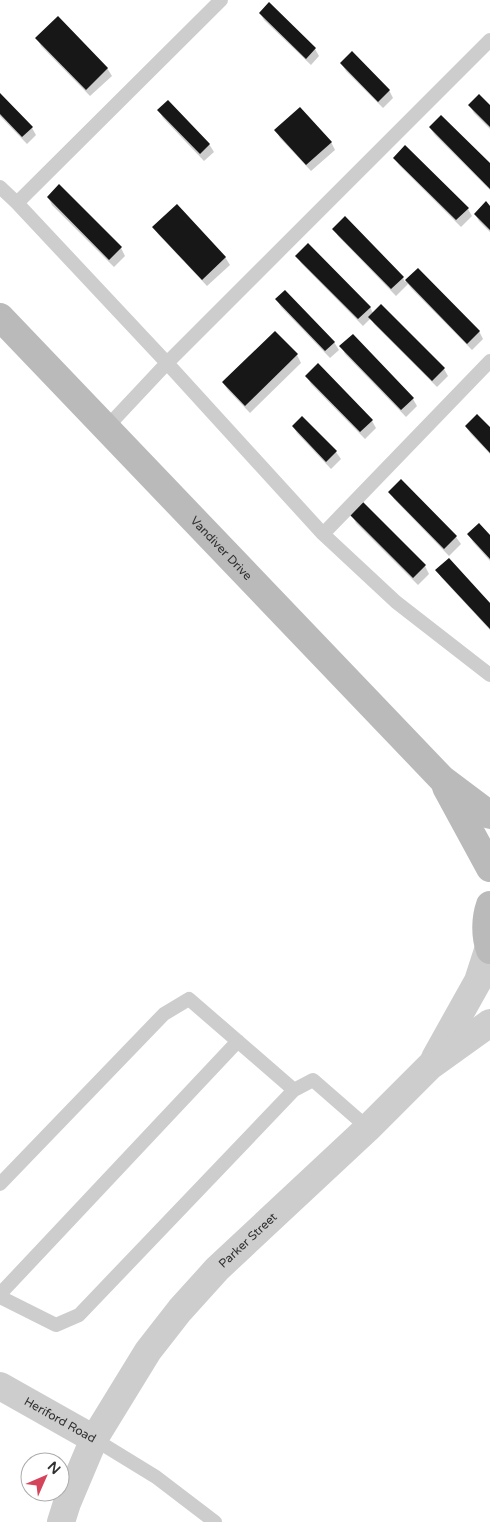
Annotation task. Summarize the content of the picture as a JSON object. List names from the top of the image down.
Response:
{
  "streets": {
    "main road": ["Vandiver Drive"],
    "street": ["Parker Street", "Heriford Road"]
  },
  "crossings": [
    ["Parker Street", "Heriford Road"]
  ],
  "north": "top right"
}
